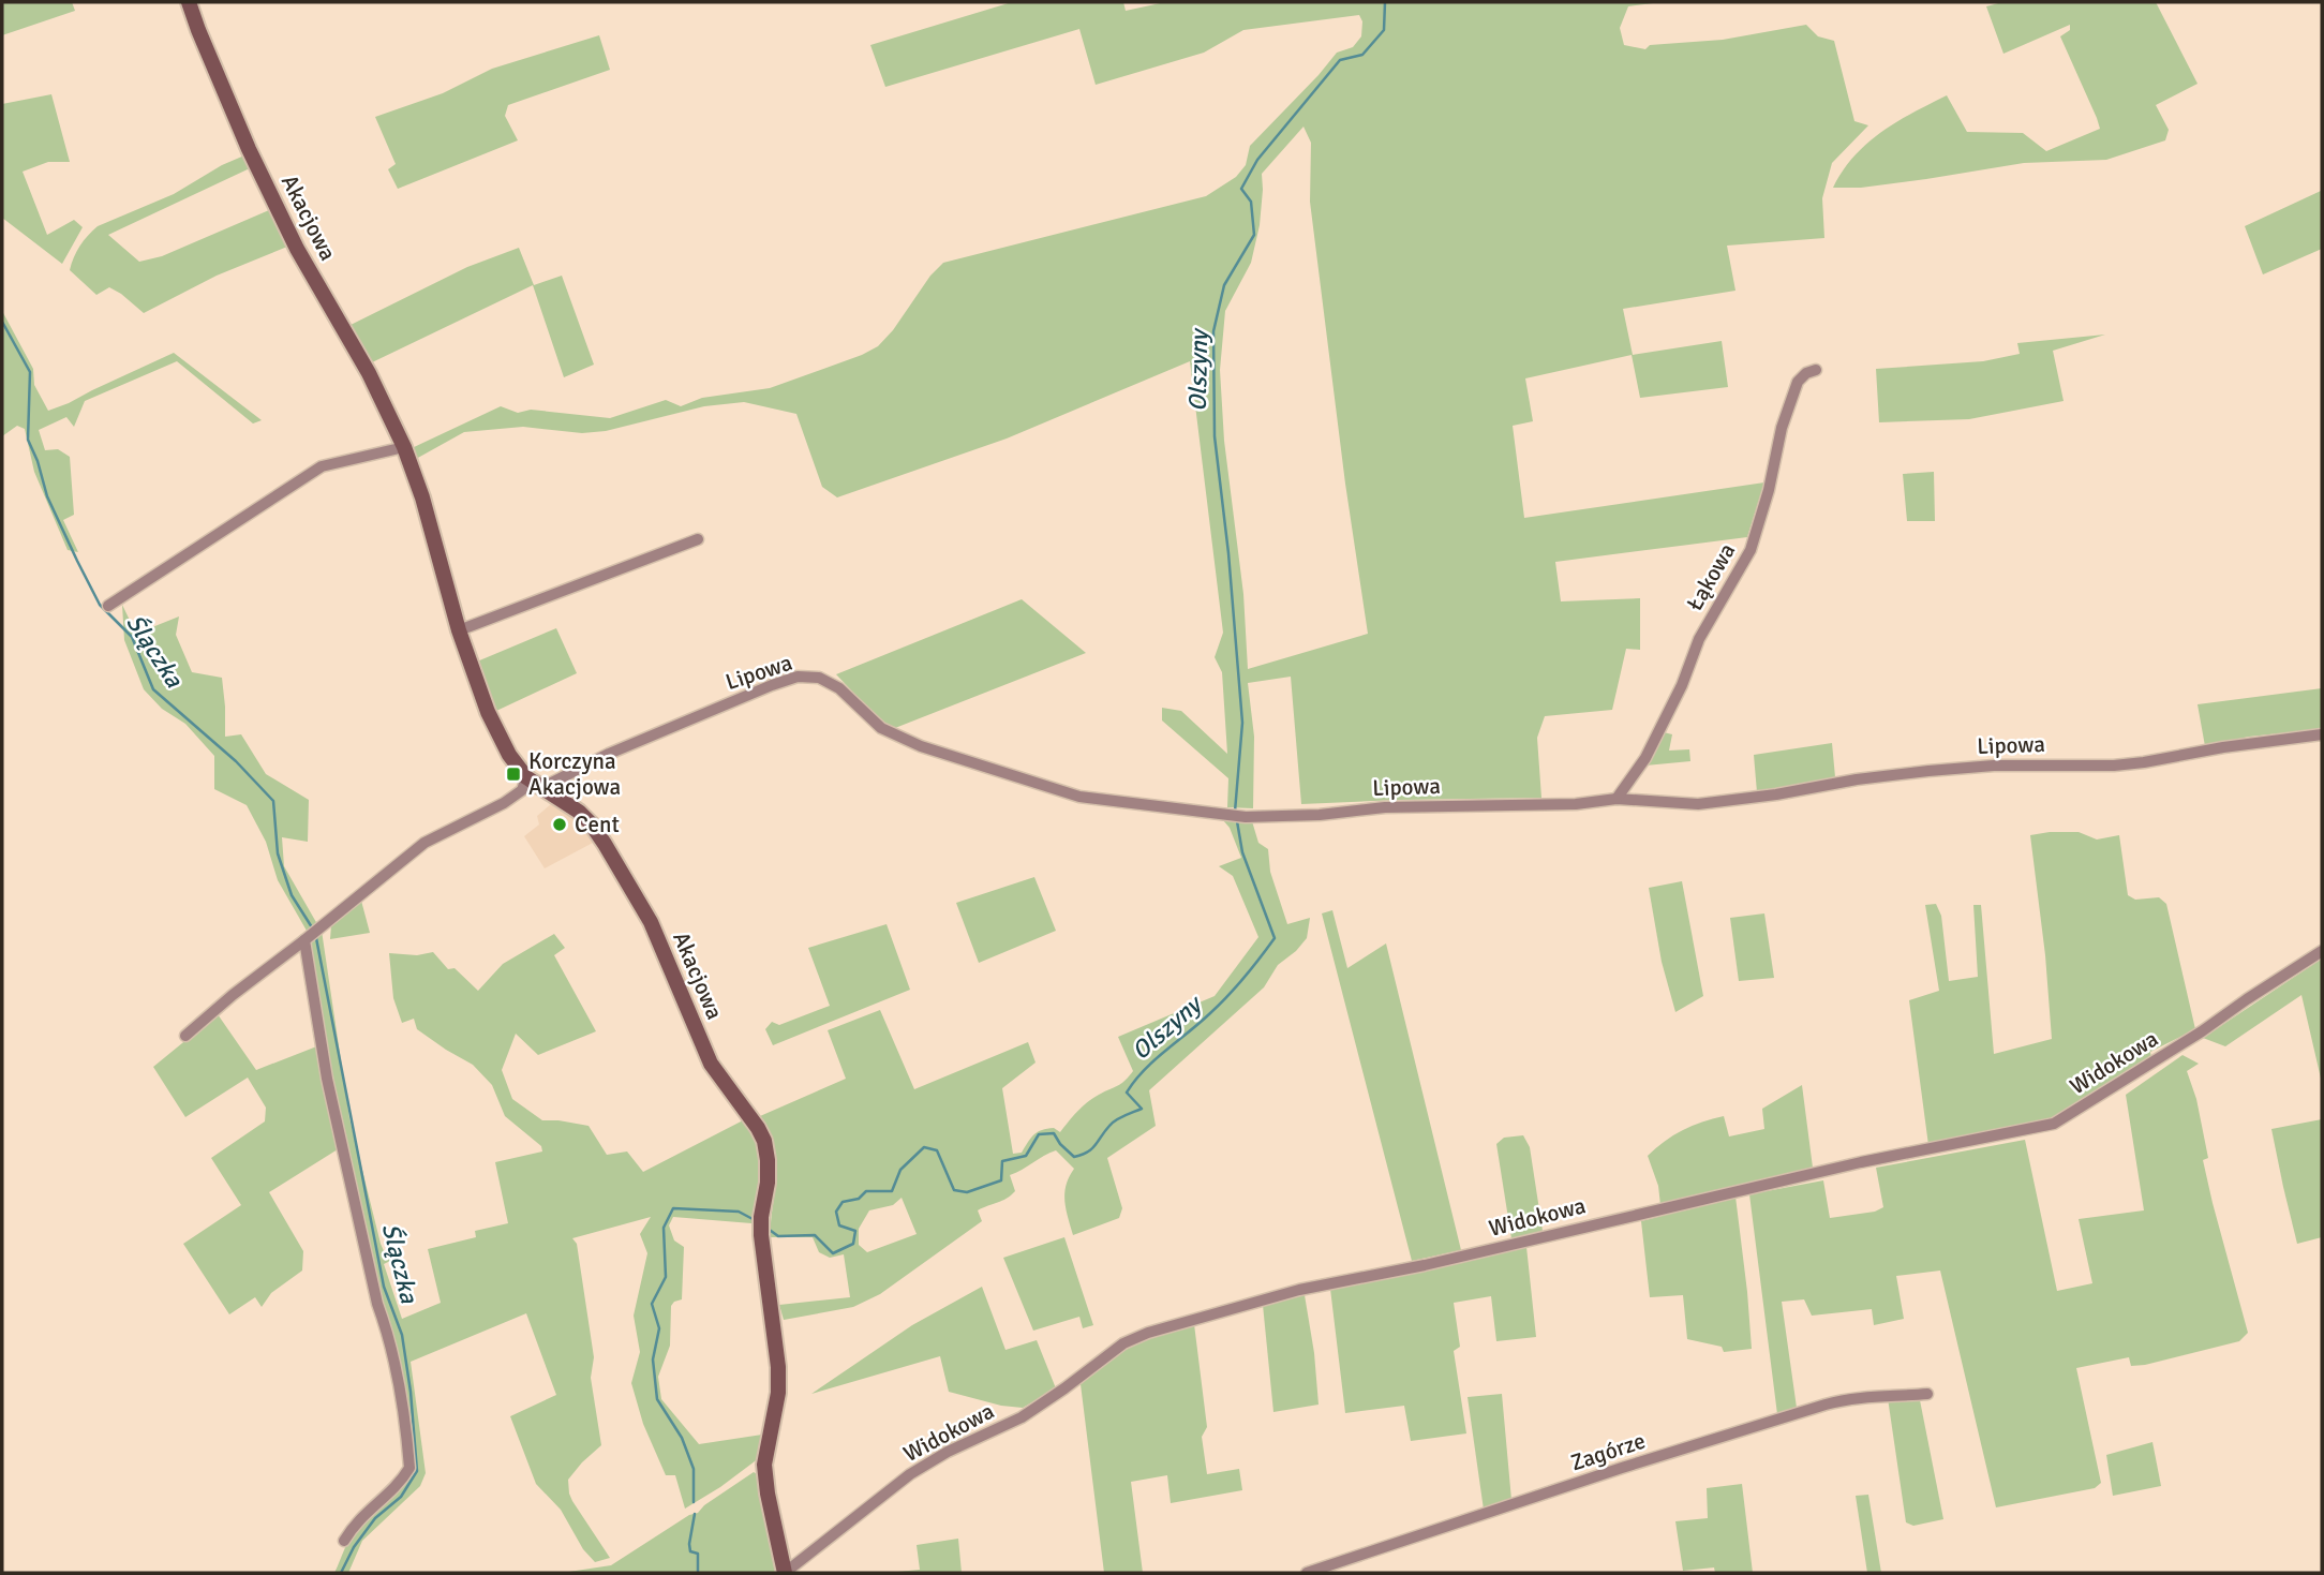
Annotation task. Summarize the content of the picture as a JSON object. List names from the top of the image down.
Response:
{
  "streets": {
    "street": [
      "Akacjowa",
      "Łąkowa",
      "Lipowa",
      "Widokowa",
      "Zagórze"
    ]
  },
  "crossings": [
    ["Akacjowa", "Lipowa"],
    ["Akacjowa", "Widokowa"],
    ["Łąkowa", "Lipowa"]
  ],
  "water": ["Olszyny", "Ślączka"],
  "places": {
    "transit": ["Korczyna Akacjowa"],
    "other": ["Cent"]
  }
}
